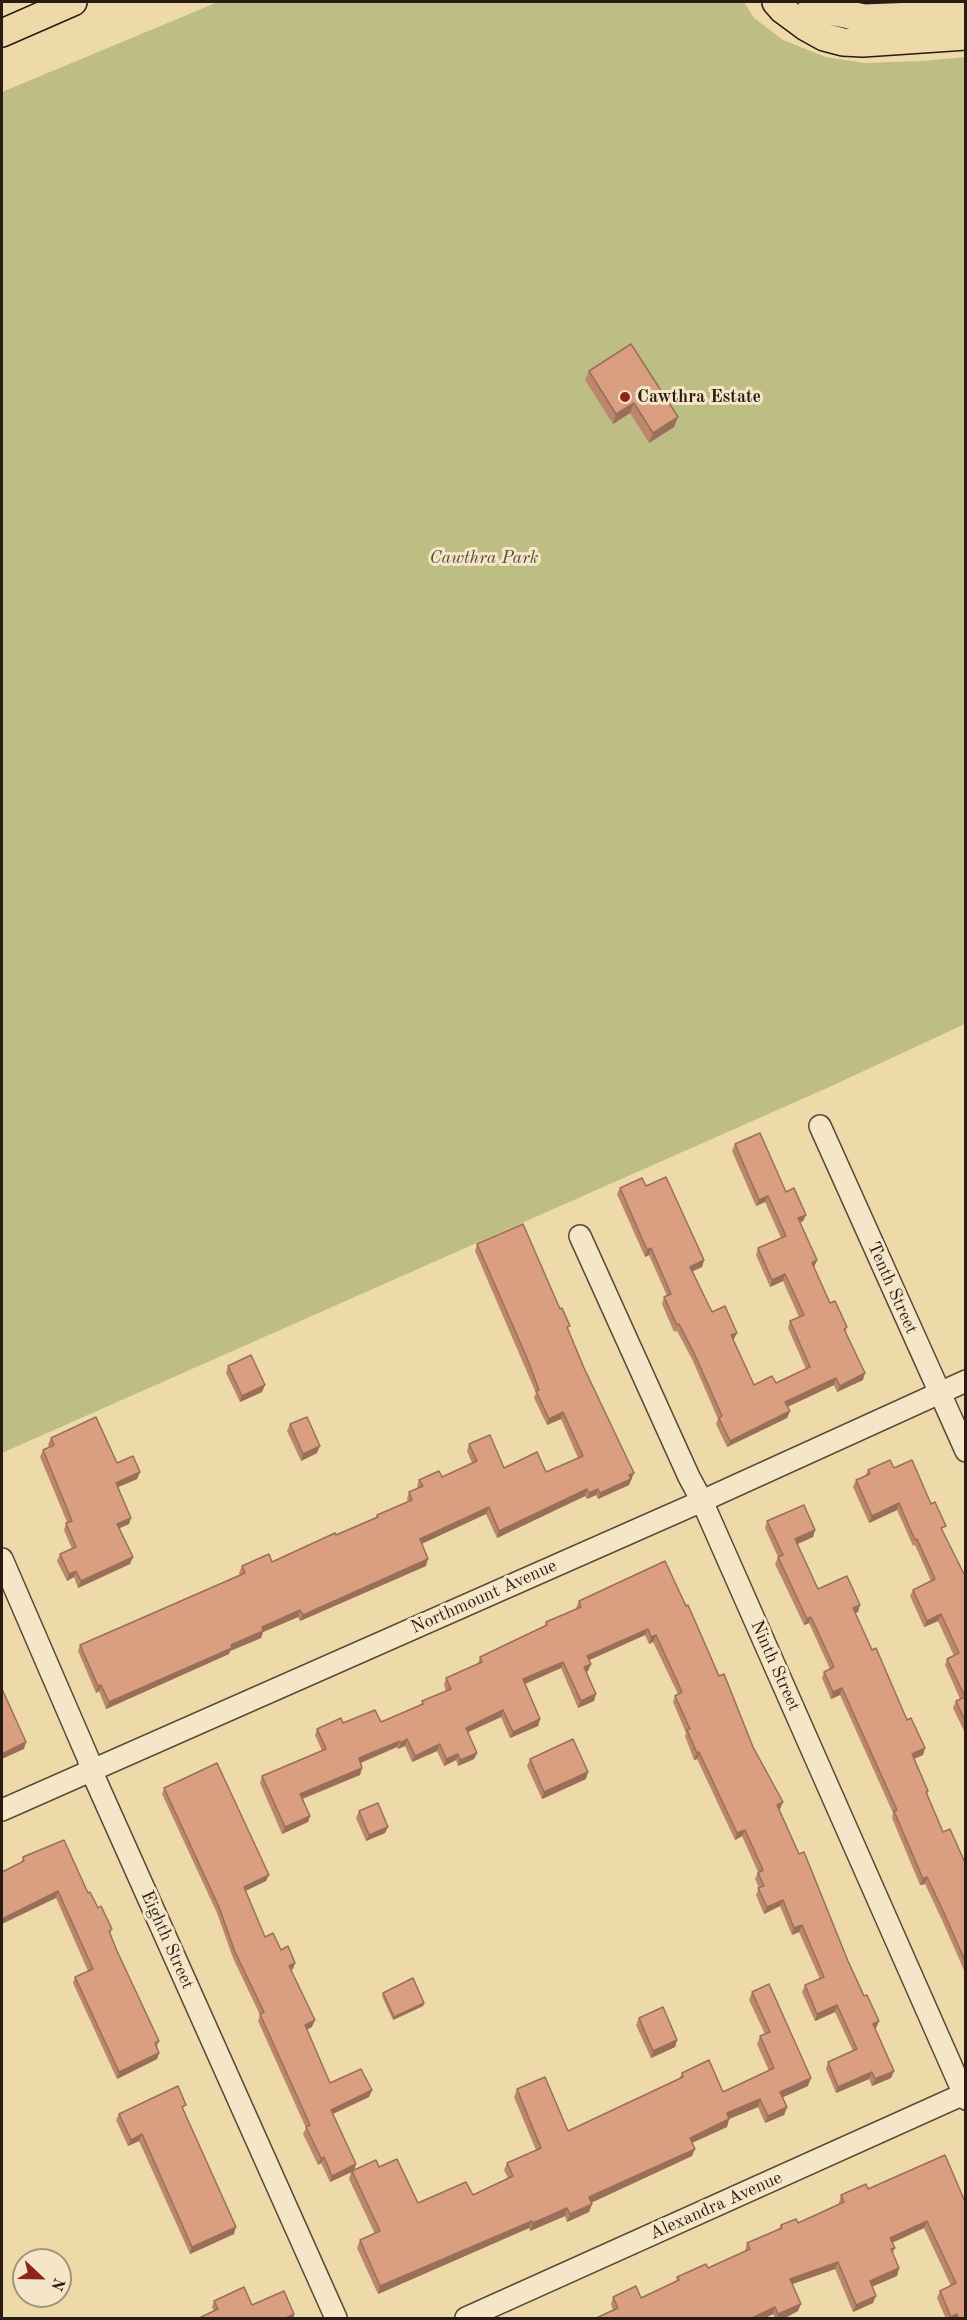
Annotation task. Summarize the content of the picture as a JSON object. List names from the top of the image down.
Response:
{
  "streets": {
    "street": [
      "Tenth Street",
      "Northmount Avenue",
      "Ninth Street",
      "Eighth Street",
      "Alexandra Avenue"
    ]
  },
  "crossings": [
    ["Tenth Street", "Northmount Avenue"],
    ["Northmount Avenue", "Ninth Street"],
    ["Northmount Avenue", "Eighth Street"],
    ["Ninth Street", "Alexandra Avenue"]
  ],
  "parks": ["Cawthra Park"],
  "places": ["Cawthra Estate"],
  "north": "right"
}
